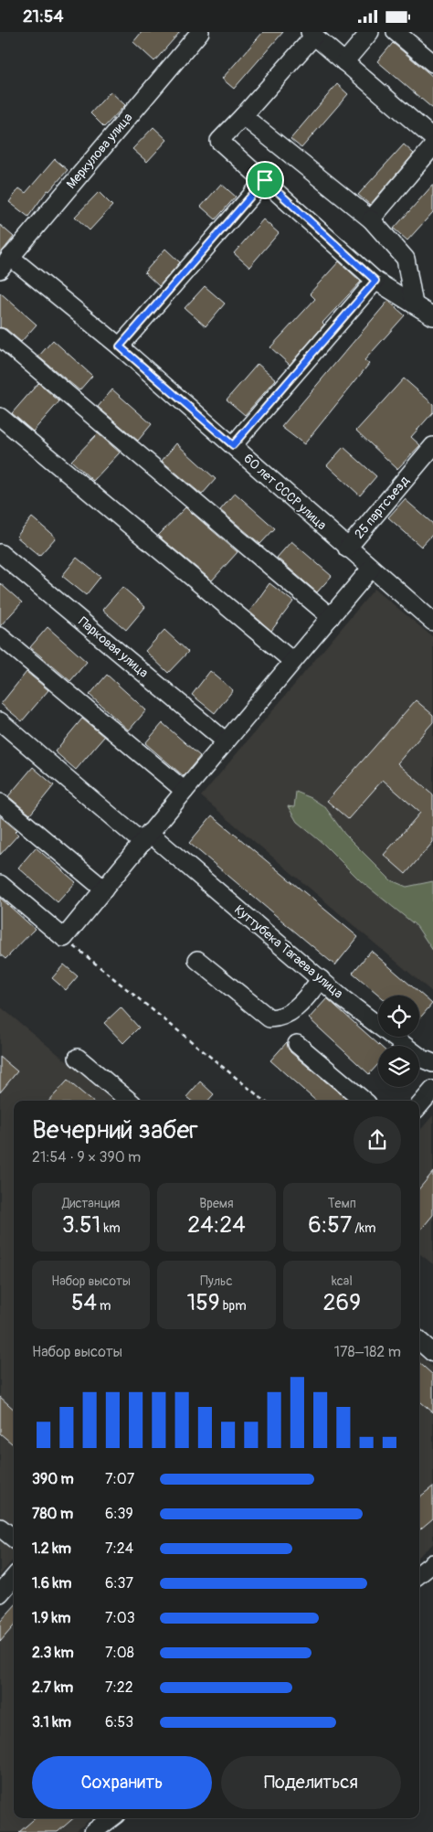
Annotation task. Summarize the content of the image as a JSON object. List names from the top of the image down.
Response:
{
  "streets": {
    "street": [
      "Меркулова улица",
      "60 лет СССР улица",
      "25 партсъезд",
      "Парковая улица",
      "Куттубека Тагаева улица"
    ]
  },
  "crossings": [
    ["Меркулова улица", "60 лет СССР улица"],
    ["60 лет СССР улица", "25 партсъезд"]
  ],
  "page": {
    "status": "21:54",
    "heading": ["Вечерний забег", "21:54 · 9 × 390 m"],
    "stats": [
      ["Дистанция", "3.51 km"],
      ["Время", "24:24"],
      ["Темп", "6:57 /km"],
      ["Набор высоты", "54 m"],
      ["Пульс", "159 bpm"],
      ["kcal", "269"]
    ],
    "chart": ["Набор высоты", "178–182 m"],
    "list": [
      {
        "name": "390 m",
        "note": "7:07"
      },
      {
        "name": "780 m",
        "note": "6:39"
      },
      {
        "name": "1.2 km",
        "note": "7:24"
      },
      {
        "name": "1.6 km",
        "note": "6:37"
      },
      {
        "name": "1.9 km",
        "note": "7:03"
      },
      {
        "name": "2.3 km",
        "note": "7:08"
      },
      {
        "name": "2.7 km",
        "note": "7:22"
      },
      {
        "name": "3.1 km",
        "note": "6:53"
      }
    ],
    "buttons": ["Сохранить", "Поделиться"]
  }
}
